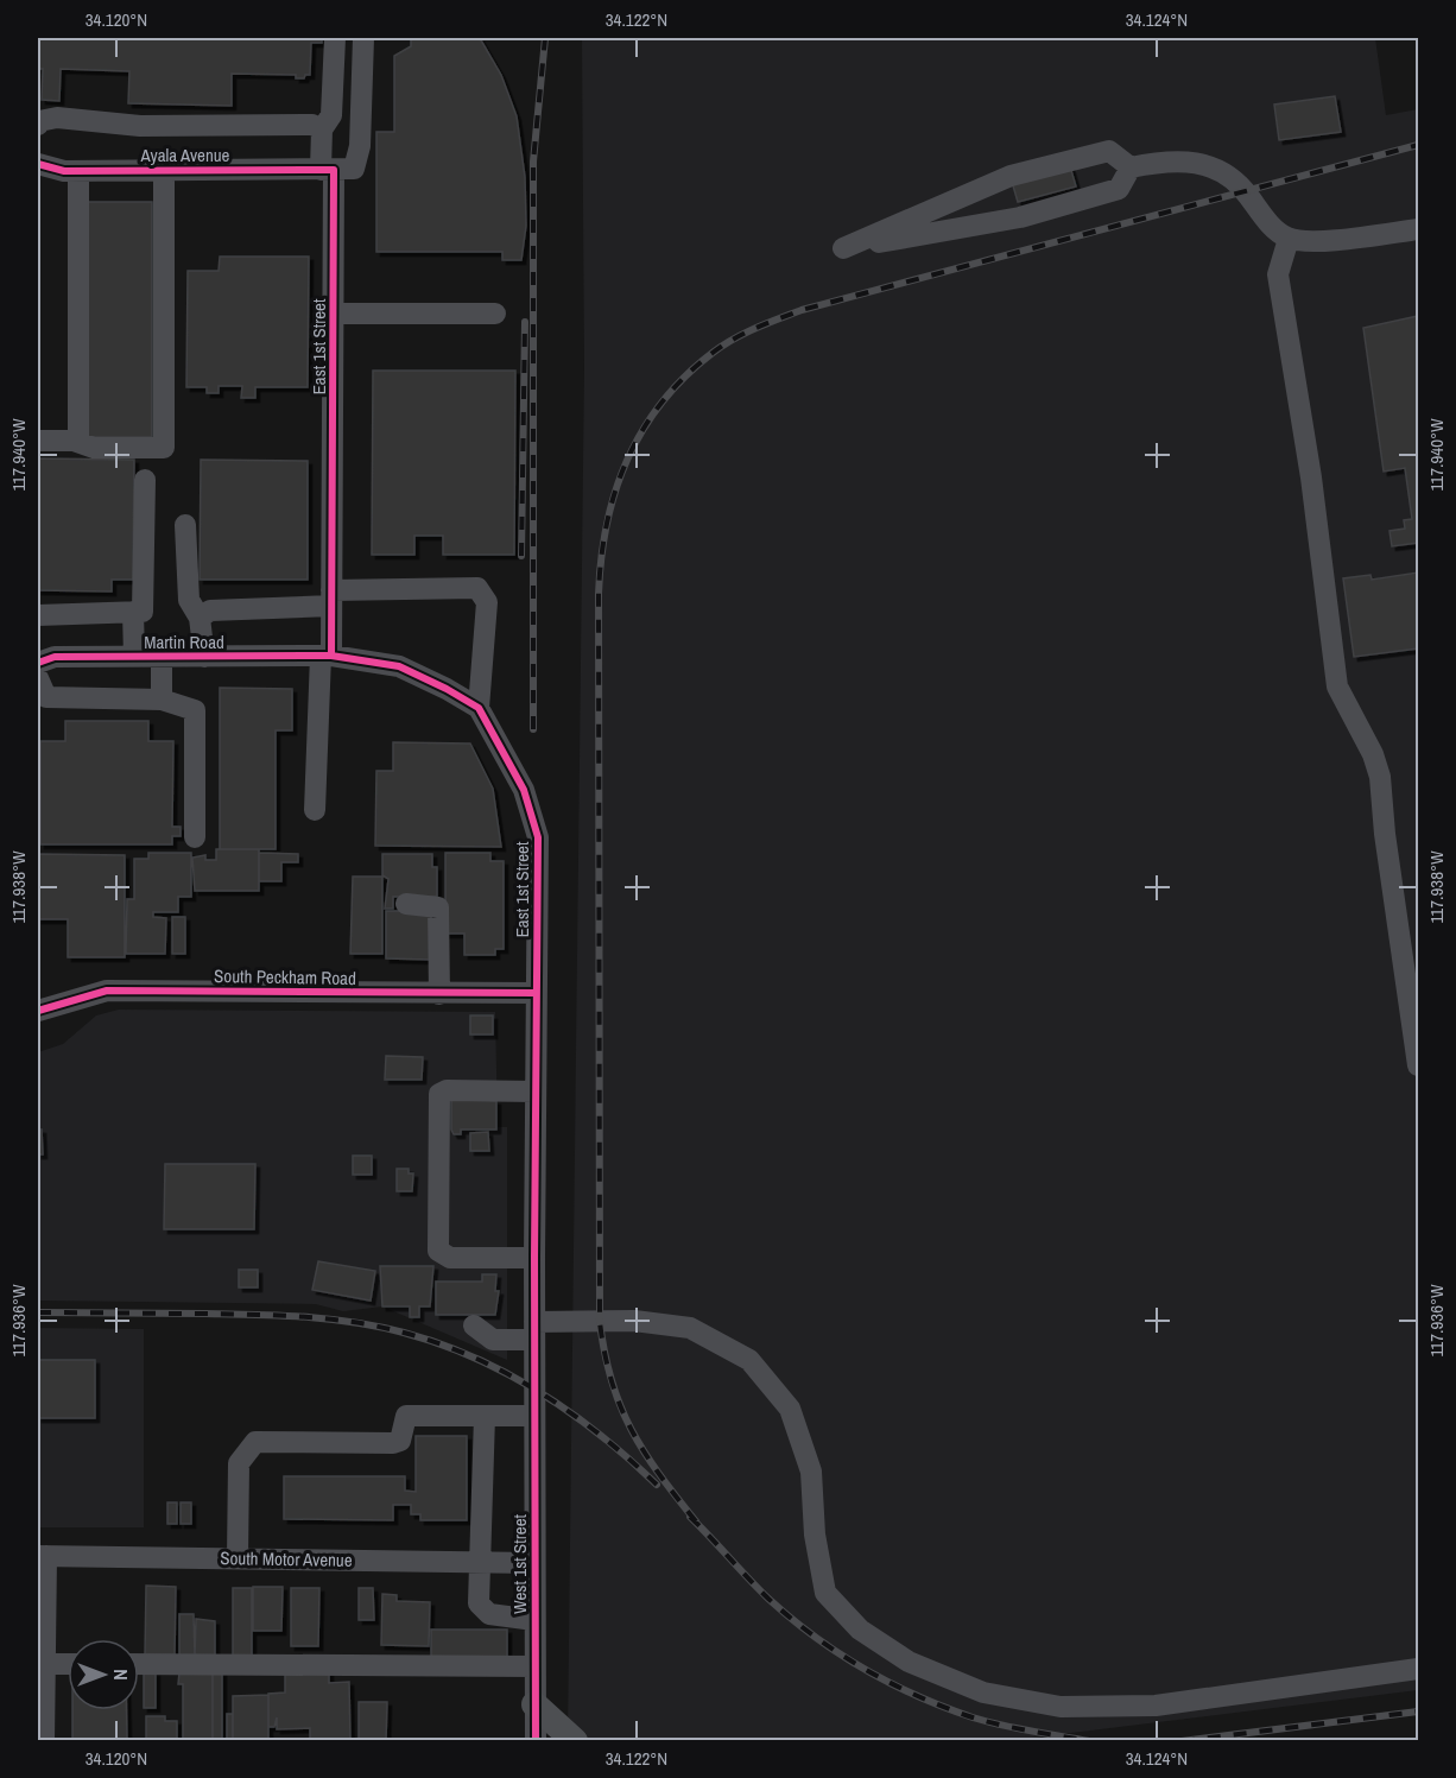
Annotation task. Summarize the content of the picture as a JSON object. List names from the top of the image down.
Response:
{
  "streets": {
    "street": [
      "Ayala Avenue",
      "East 1st Street",
      "Martin Road",
      "South Peckham Road",
      "South Motor Avenue",
      "West 1st Street"
    ]
  },
  "crossings": [
    ["Ayala Avenue", "East 1st Street"],
    ["East 1st Street", "Martin Road"],
    ["East 1st Street", "South Peckham Road"],
    ["East 1st Street", "West 1st Street"],
    ["South Motor Avenue", "West 1st Street"]
  ],
  "north": "right",
  "coordinates": [
    "34.120°N",
    "34.122°N",
    "34.124°N",
    "117.940°W",
    "117.938°W",
    "117.936°W"
  ]
}
